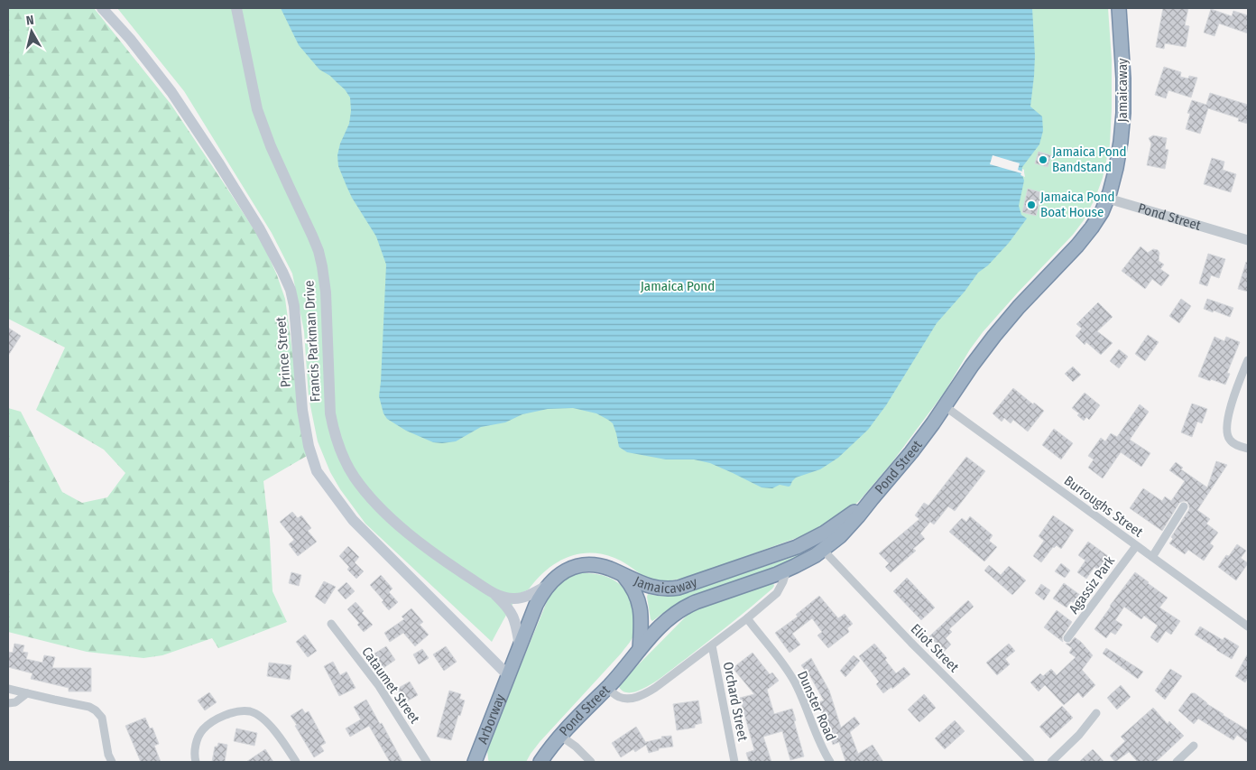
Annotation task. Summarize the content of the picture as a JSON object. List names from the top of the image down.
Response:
{
  "streets": {
    "highway": ["Jamaicaway", "Pond Street", "Arborway"],
    "main road": ["Francis Parkman Drive", "Prince Street"],
    "street": [
      "Burroughs Street",
      "Agassiz Park",
      "Eliot Street",
      "Cataumet Street",
      "Orchard Street",
      "Dunster Road"
    ]
  },
  "crossings": [
    ["Jamaicaway", "Pond Street"],
    ["Jamaicaway", "Francis Parkman Drive"],
    ["Jamaicaway", "Prince Street"],
    ["Jamaicaway", "Arborway"],
    ["Pond Street", "Burroughs Street"],
    ["Pond Street", "Eliot Street"],
    ["Pond Street", "Orchard Street"],
    ["Pond Street", "Dunster Road"],
    ["Prince Street", "Arborway"],
    ["Burroughs Street", "Agassiz Park"]
  ],
  "parks": ["Jamaica Pond"],
  "places": ["Jamaica Pond Bandstand", "Jamaica Pond Boat House"],
  "north": "top"
}
